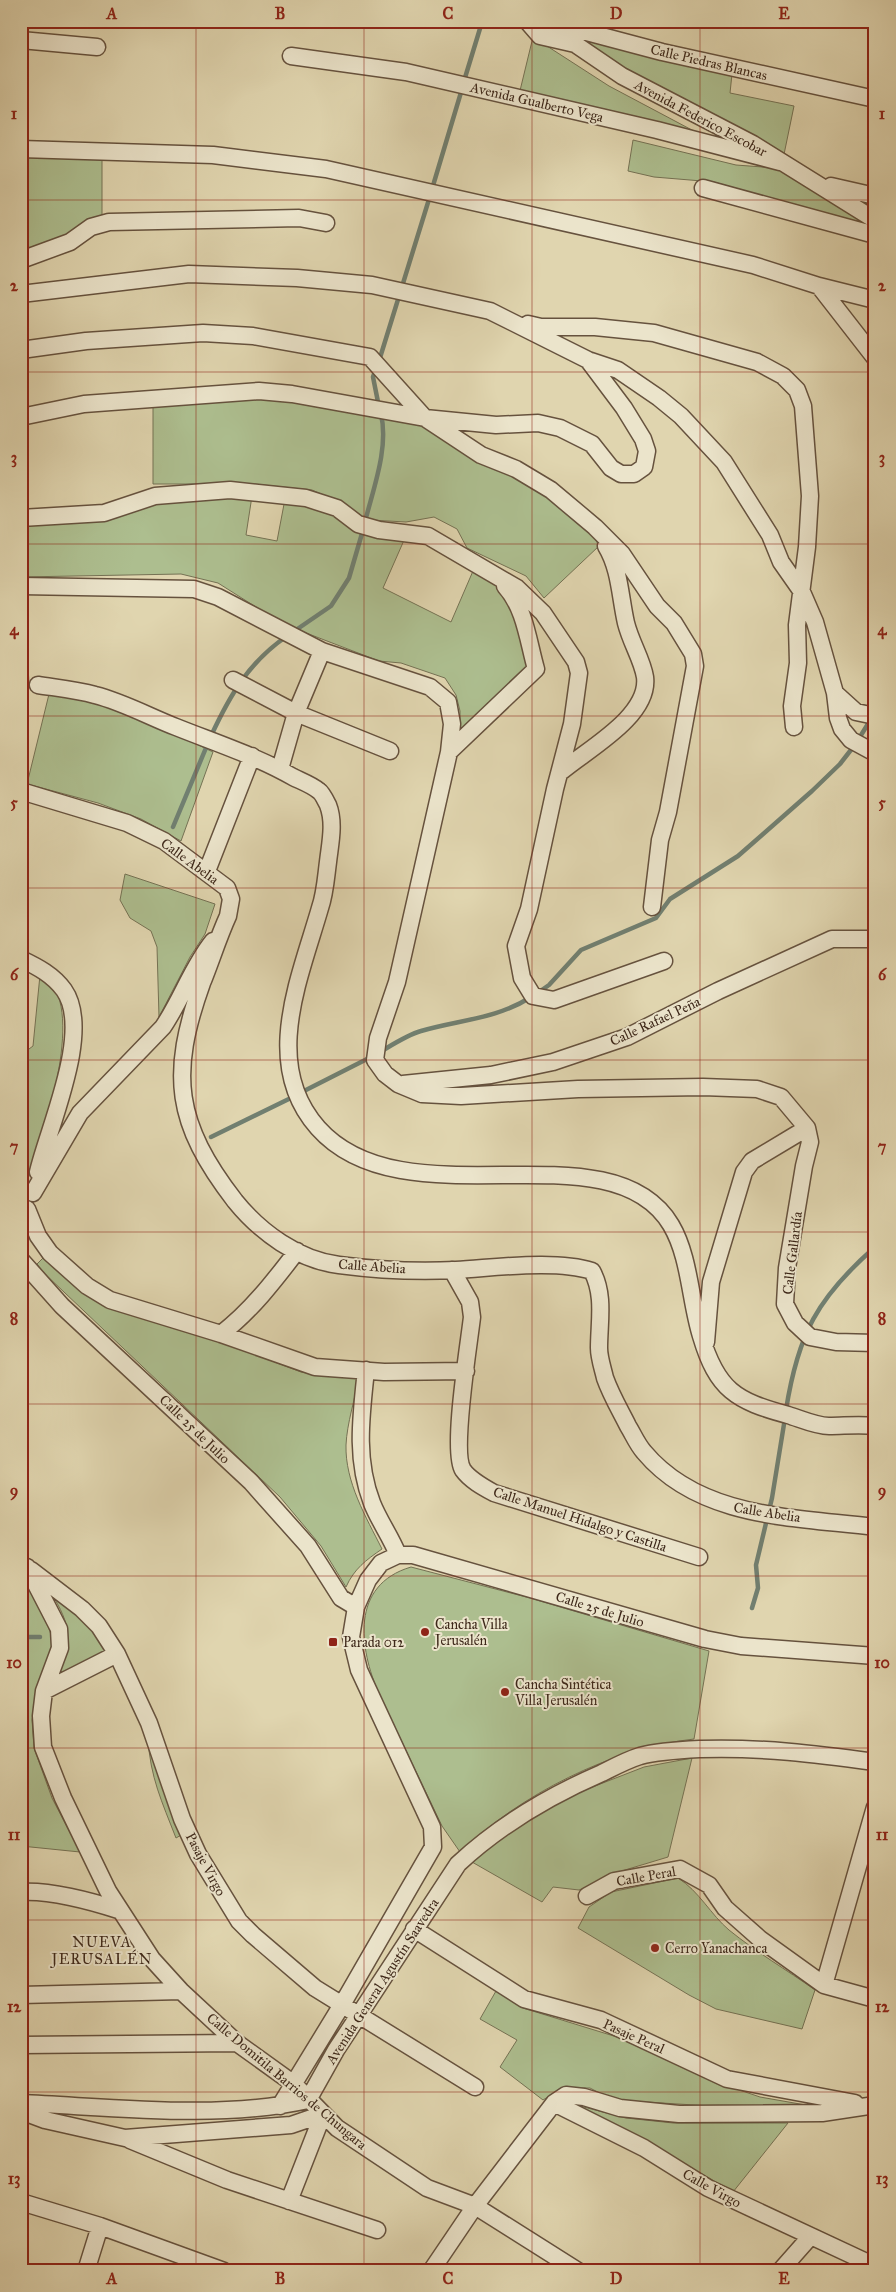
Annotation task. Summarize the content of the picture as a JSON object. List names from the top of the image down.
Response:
{
  "streets": {
    "street": [
      "Calle Piedras Blancas",
      "Avenida Gualberto Vega",
      "Avenida Federico Escobar",
      "Calle Abelia",
      "Calle Rafael Peña",
      "Calle Gallardía",
      "Calle 25 de Julio",
      "Calle Manuel Hidalgo y Castilla",
      "Pasaje Virgo",
      "Calle Peral",
      "Avenida General Agustín Saavedra",
      "Pasaje Peral",
      "Calle Domitila Barrios de Chungara",
      "Calle Virgo"
    ]
  },
  "crossings": [
    ["Avenida Gualberto Vega", "Avenida Federico Escobar"],
    ["Calle Abelia", "Calle Manuel Hidalgo y Castilla"],
    ["Pasaje Virgo", "Avenida General Agustín Saavedra"],
    ["Pasaje Virgo", "Calle Domitila Barrios de Chungara"],
    ["Avenida General Agustín Saavedra", "Pasaje Peral"],
    ["Avenida General Agustín Saavedra", "Calle Domitila Barrios de Chungara"]
  ],
  "districts": ["NUEVA JERUSALÉN"],
  "places": {
    "other": ["Cancha Villa Jerusalén", "Cancha Sintética Villa Jerusalén", "Cerro Yanachanca"],
    "transit": ["Parada 012"]
  },
  "grid": {
    "columns": [
      "A",
      "B",
      "C",
      "D",
      "E"
    ],
    "rows": [
      "1",
      "2",
      "3",
      "4",
      "5",
      "6",
      "7",
      "8",
      "9",
      "10",
      "11",
      "12",
      "13"
    ]
  }
}
